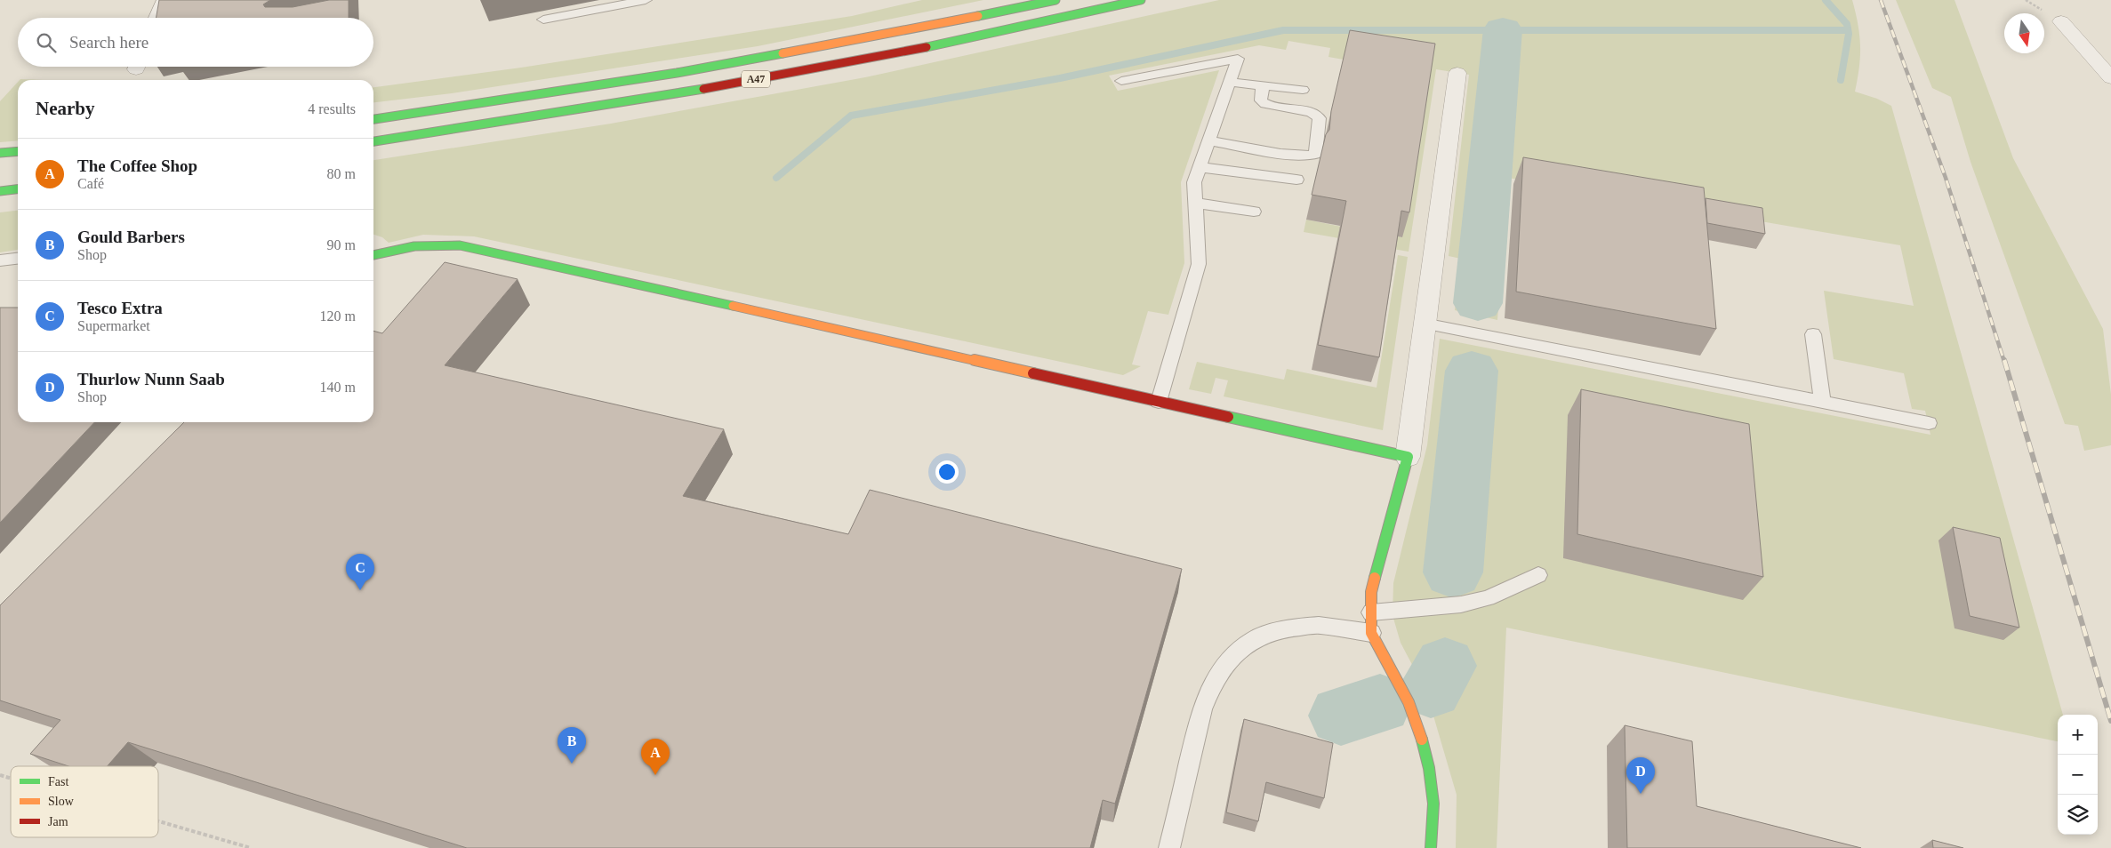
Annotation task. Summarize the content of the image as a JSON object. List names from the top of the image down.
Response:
{
  "streets": {
    "main road": ["A47"]
  },
  "legend": ["Fast", "Slow", "Jam"],
  "north": "bottom",
  "page": {
    "search": "Search here",
    "heading": ["Nearby", "4 results"],
    "list": [
      {
        "mark": "A",
        "name": "The Coffee Shop",
        "note": "Café",
        "value": "80 m"
      },
      {
        "mark": "B",
        "name": "Gould Barbers",
        "note": "Shop",
        "value": "90 m"
      },
      {
        "mark": "C",
        "name": "Tesco Extra",
        "note": "Supermarket",
        "value": "120 m"
      },
      {
        "mark": "D",
        "name": "Thurlow Nunn Saab",
        "note": "Shop",
        "value": "140 m"
      }
    ],
    "pins": [
      "C",
      "B",
      "A",
      "D"
    ],
    "map_buttons": ["+", "−"]
  }
}
